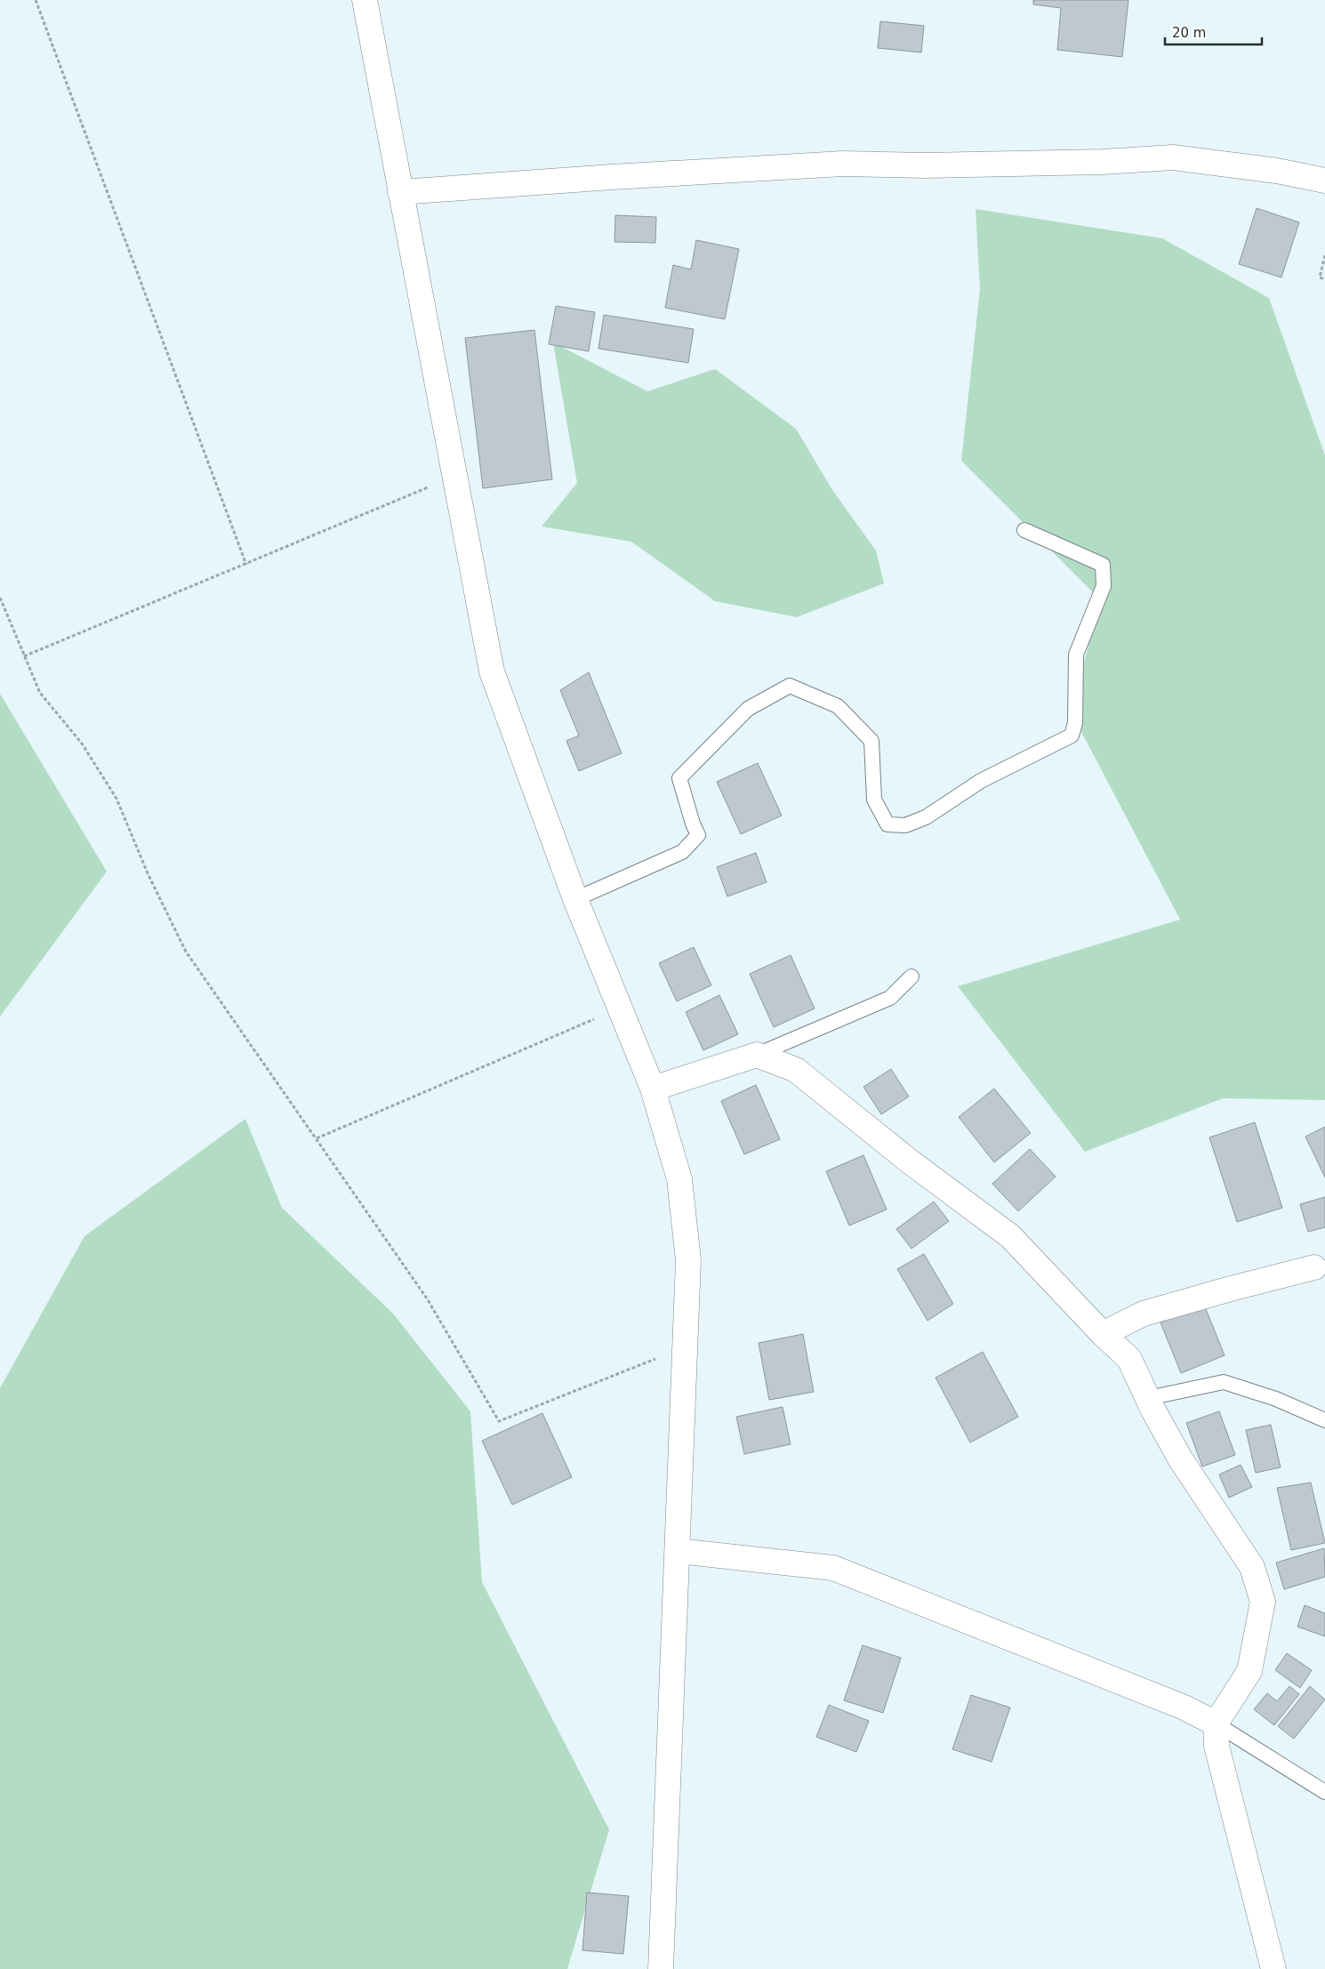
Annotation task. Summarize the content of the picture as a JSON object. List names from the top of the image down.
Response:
{
  "scale_bar": "20 m"
}
